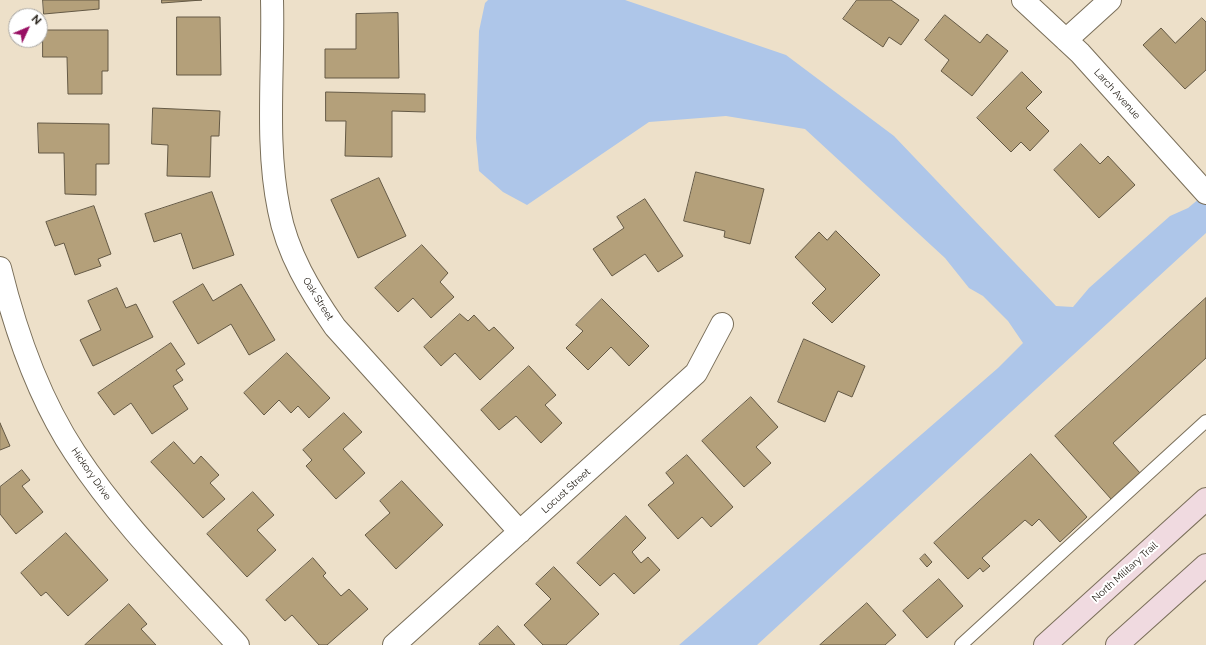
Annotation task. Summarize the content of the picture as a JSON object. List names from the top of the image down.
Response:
{
  "streets": {
    "main road": ["North Military Trail"],
    "street": [
      "Larch Avenue",
      "Oak Street",
      "Hickory Drive",
      "Locust Street"
    ]
  },
  "crossings": [
    ["Oak Street", "Locust Street"]
  ],
  "north": "top right"
}
